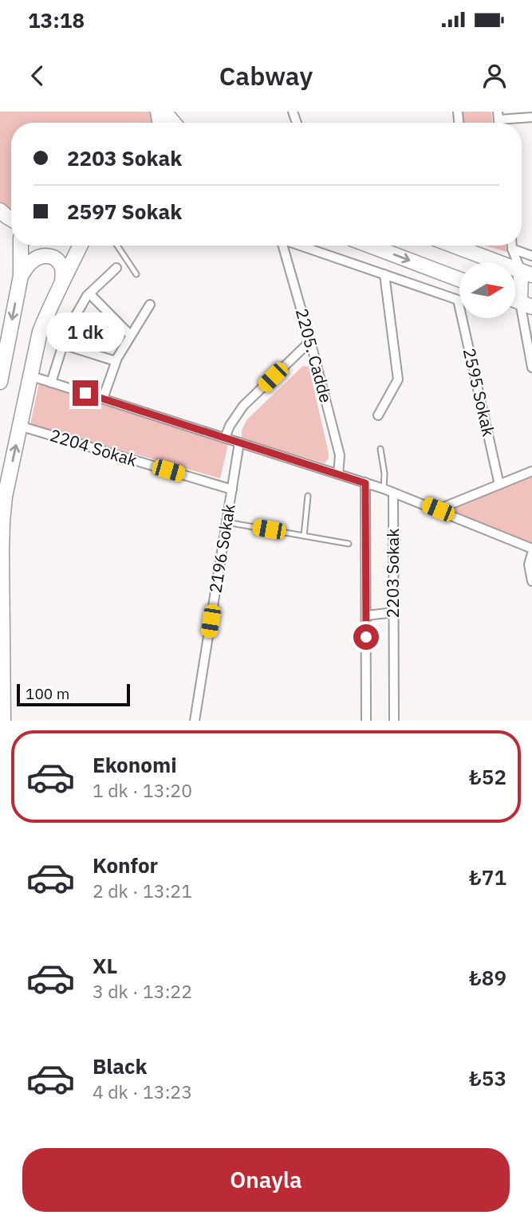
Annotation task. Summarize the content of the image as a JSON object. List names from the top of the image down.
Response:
{
  "streets": {
    "street": [
      "2205. Cadde",
      "2595 Sokak",
      "2204 Sokak",
      "2196 Sokak",
      "2203 Sokak"
    ]
  },
  "crossings": [
    ["2204 Sokak", "2196 Sokak"]
  ],
  "scale_bar": "100 m",
  "north": "right",
  "page": {
    "status": "13:18",
    "header": "Cabway",
    "banner": ["2203 Sokak", "2597 Sokak"],
    "bubble": "1 dk",
    "scale": "100 m",
    "list": [
      {
        "name": "Ekonomi",
        "note": "1 dk · 13:20",
        "value": "₺52"
      },
      {
        "name": "Konfor",
        "note": "2 dk · 13:21",
        "value": "₺71"
      },
      {
        "name": "XL",
        "note": "3 dk · 13:22",
        "value": "₺89"
      },
      {
        "name": "Black",
        "note": "4 dk · 13:23",
        "value": "₺53"
      }
    ],
    "buttons": "Onayla"
  }
}
